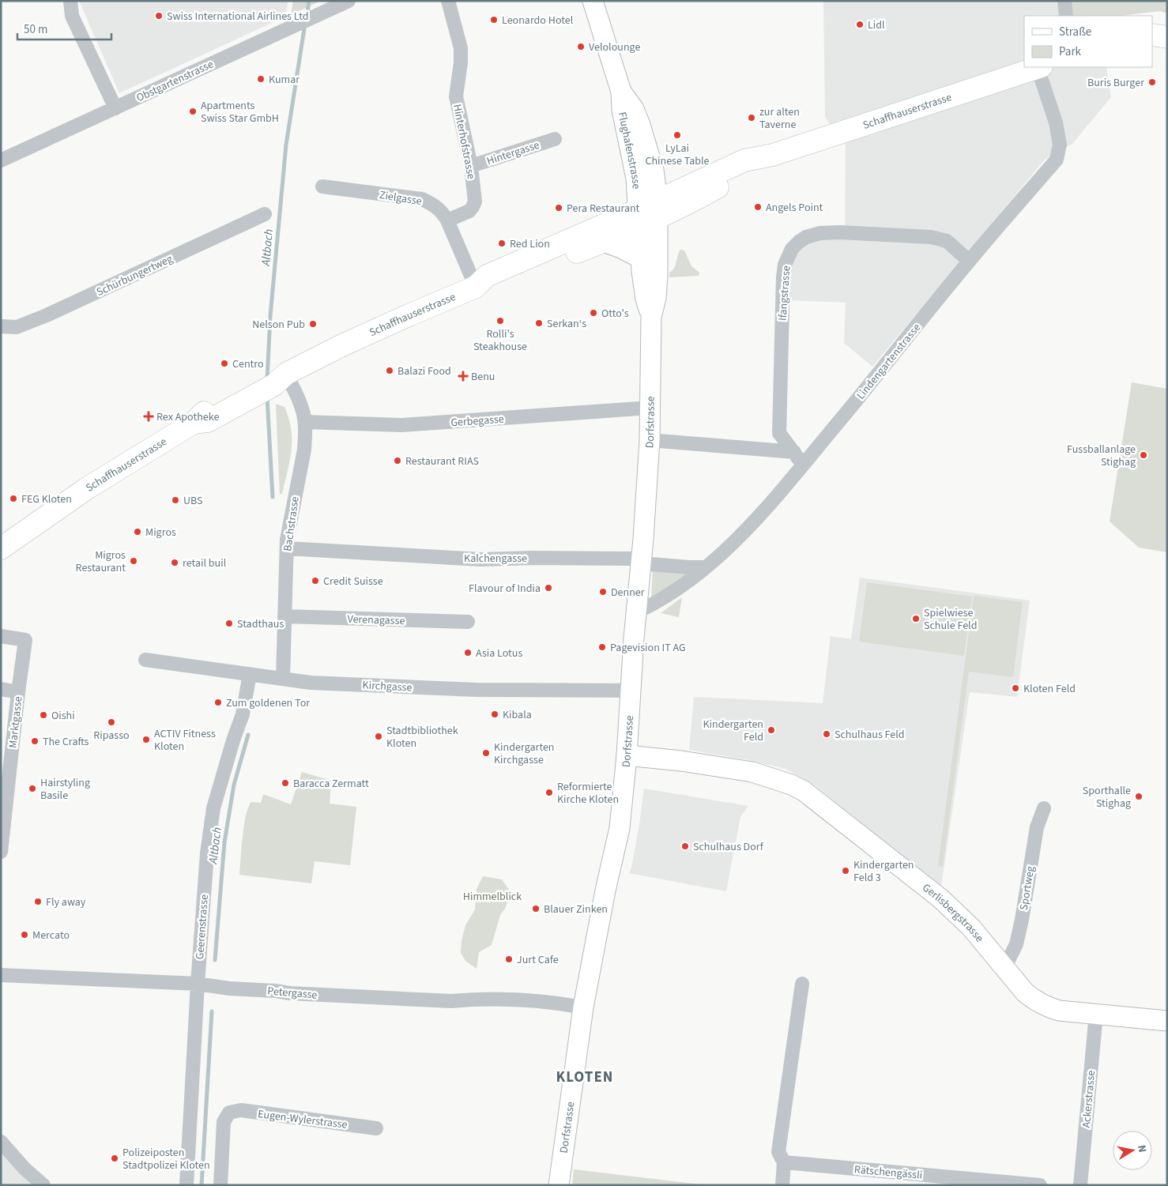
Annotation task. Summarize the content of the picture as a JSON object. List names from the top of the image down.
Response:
{
  "streets": {
    "main road": [
      "Schaffhauserstrasse",
      "Flughafenstrasse",
      "Dorfstrasse",
      "Gerlisbergstrasse"
    ],
    "street": [
      "Obstgartenstrasse",
      "Hinterhofstrasse",
      "Hintergasse",
      "Zielgasse",
      "Schürbungertweg",
      "Ifangstrasse",
      "Lindengartenstrasse",
      "Gerbegasse",
      "Bachstrasse",
      "Kalchengasse",
      "Verenagasse",
      "Kirchgasse",
      "Marktgasse",
      "Sportweg",
      "Geerenstrasse",
      "Petergasse",
      "Ackerstrasse",
      "Eugen-Wylerstrasse",
      "Rätschengässli"
    ]
  },
  "crossings": [
    ["Schaffhauserstrasse", "Flughafenstrasse"],
    ["Schaffhauserstrasse", "Zielgasse"],
    ["Schaffhauserstrasse", "Lindengartenstrasse"],
    ["Schaffhauserstrasse", "Dorfstrasse"],
    ["Schaffhauserstrasse", "Bachstrasse"],
    ["Hinterhofstrasse", "Hintergasse"],
    ["Hinterhofstrasse", "Zielgasse"],
    ["Flughafenstrasse", "Dorfstrasse"],
    ["Ifangstrasse", "Lindengartenstrasse"],
    ["Lindengartenstrasse", "Dorfstrasse"],
    ["Lindengartenstrasse", "Kalchengasse"],
    ["Gerbegasse", "Dorfstrasse"],
    ["Gerbegasse", "Bachstrasse"],
    ["Dorfstrasse", "Kalchengasse"],
    ["Dorfstrasse", "Kirchgasse"],
    ["Dorfstrasse", "Gerlisbergstrasse"],
    ["Dorfstrasse", "Petergasse"],
    ["Bachstrasse", "Kalchengasse"],
    ["Bachstrasse", "Verenagasse"],
    ["Bachstrasse", "Kirchgasse"],
    ["Kirchgasse", "Geerenstrasse"],
    ["Sportweg", "Gerlisbergstrasse"],
    ["Gerlisbergstrasse", "Ackerstrasse"],
    ["Geerenstrasse", "Petergasse"]
  ],
  "districts": ["KLOTEN"],
  "water": ["Altbach"],
  "parks": ["Himmelblick"],
  "places": {
    "other": [
      "Swiss International Airlines Ltd",
      "Leonardo Hotel",
      "Lidl",
      "Velolounge",
      "Kumar",
      "Buris Burger",
      "Apartments Swiss Star GmbH",
      "zur alten Taverne",
      "LyLai Chinese Table",
      "Angels Point",
      "Pera Restaurant",
      "Red Lion",
      "Otto's",
      "Rolli's Steakhouse",
      "Serkan‘s",
      "Nelson Pub",
      "Centro",
      "Balazi Food",
      "Fussballanlage Stighag",
      "Restaurant RIAS",
      "FEG Kloten",
      "UBS",
      "Migros",
      "Migros Restaurant",
      "retail buil",
      "Credit Suisse",
      "Flavour of India",
      "Denner",
      "Spielwiese Schule Feld",
      "Stadthaus",
      "Pagevision IT AG",
      "Asia Lotus",
      "Kloten Feld",
      "Zum goldenen Tor",
      "Kibala",
      "Oishi",
      "Ripasso",
      "Kindergarten Feld",
      "Schulhaus Feld",
      "Stadtbibliothek Kloten",
      "ACTIV Fitness Kloten",
      "The Crafts",
      "Kindergarten Kirchgasse",
      "Baracca Zermatt",
      "Hairstyling Basile",
      "Reformierte Kirche Kloten",
      "Sporthalle Stighag",
      "Schulhaus Dorf",
      "Kindergarten Feld 3",
      "Fly away",
      "Blauer Zinken",
      "Mercato",
      "Jurt Cafe",
      "Polizeiposten Stadtpolizei Kloten"
    ],
    "health": ["Benu", "Rex Apotheke"]
  },
  "legend": ["Straße", "Park"],
  "scale_bar": "50 m",
  "north": "right"
}
